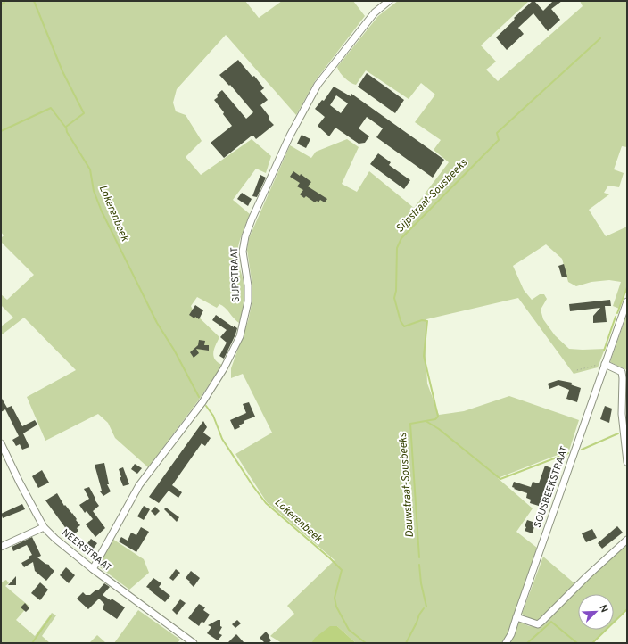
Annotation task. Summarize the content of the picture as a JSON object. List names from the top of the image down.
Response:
{
  "streets": {
    "street": ["SIJPSTRAAT", "SOUSBEEKSTRAAT", "NEERSTRAAT"]
  },
  "crossings": [
    ["SIJPSTRAAT", "NEERSTRAAT"]
  ],
  "water": ["Sijpstraat-Sousbeeks", "Lokerenbeek", "Dauwstraat-Sousbeeks"],
  "north": "top right"
}
